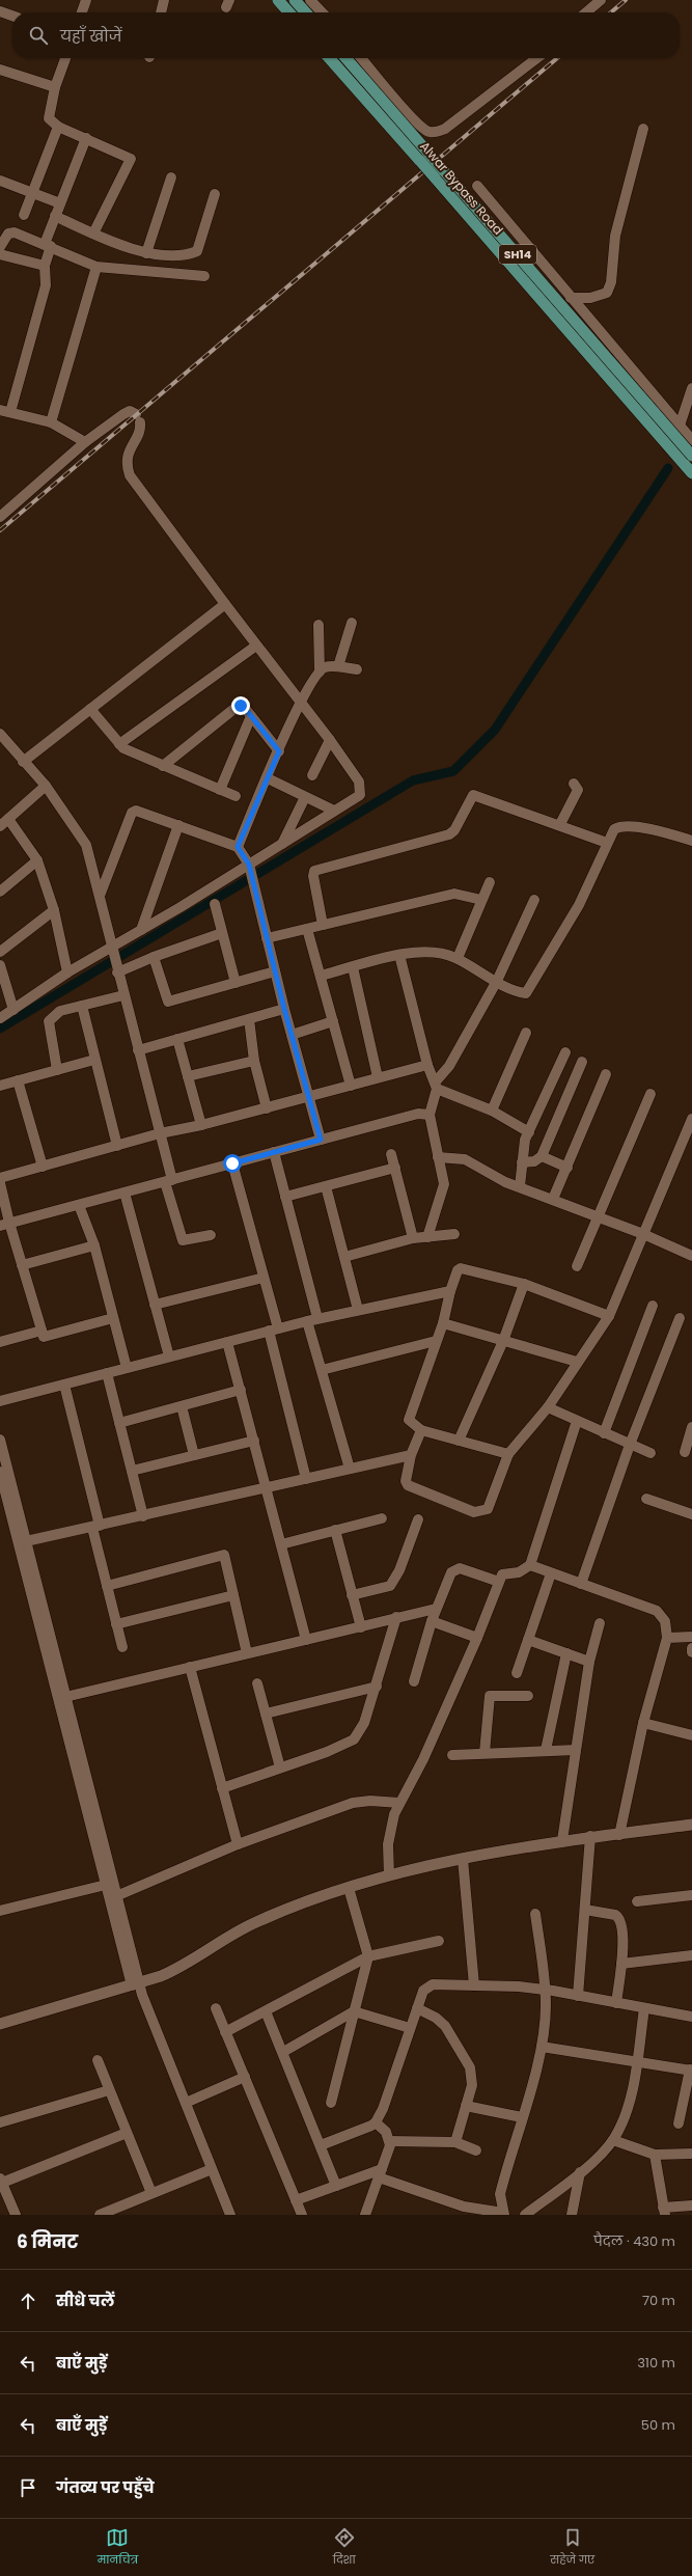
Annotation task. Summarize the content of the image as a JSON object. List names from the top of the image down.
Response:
{
  "streets": {
    "main road": ["Alwar Bypass Road", "SH14"]
  },
  "page": {
    "search": "यहाँ खोजें",
    "heading": ["6 मिनट", "पैदल · 430 m"],
    "list": [
      ["सीधे चलें", "70 m"],
      ["बाएँ मुड़ें", "310 m"],
      ["बाएँ मुड़ें", "50 m"],
      "गंतव्य पर पहुँचे"
    ],
    "nav": ["मानचित्र", "दिशा", "सहेजे गए"]
  }
}
